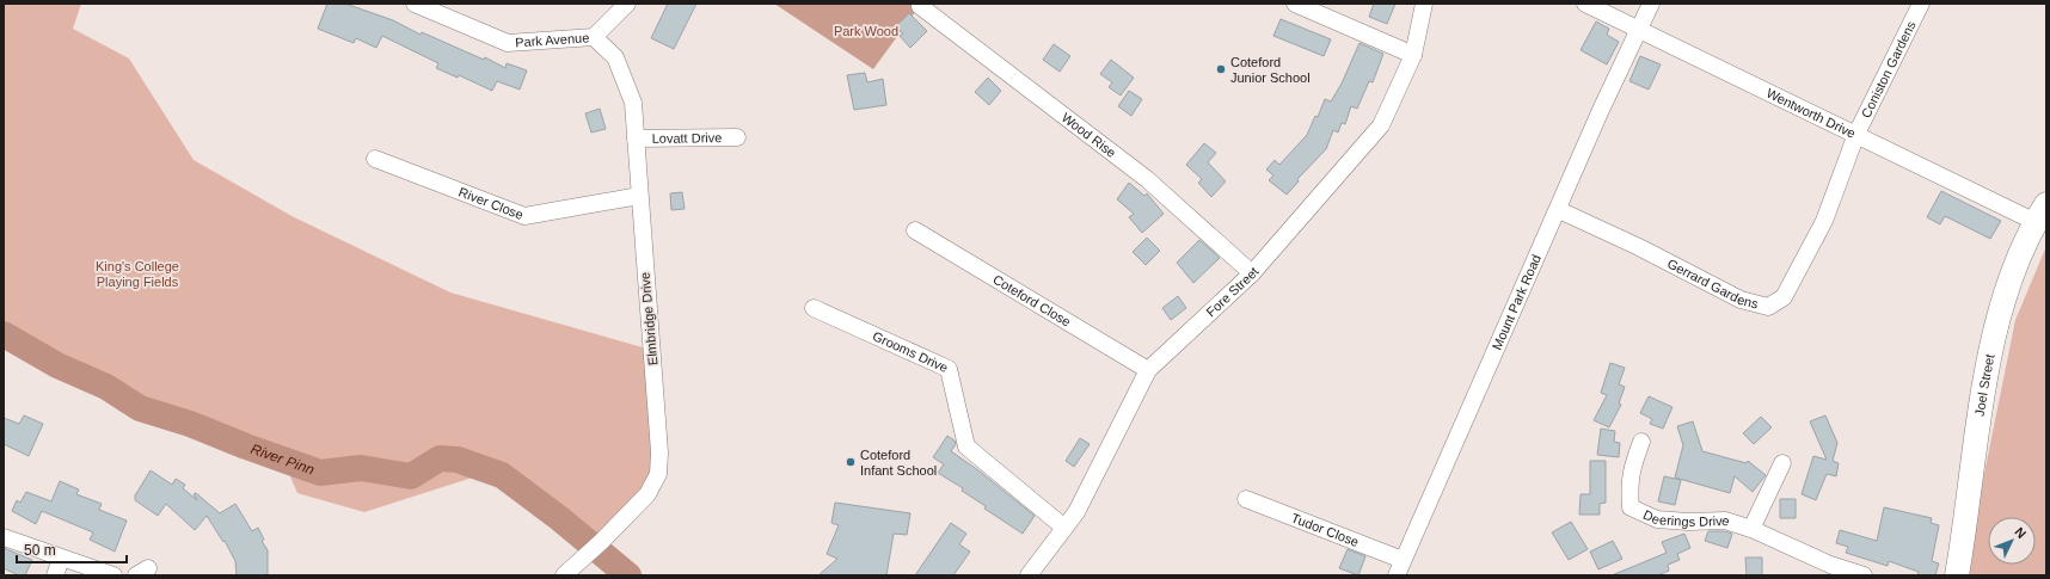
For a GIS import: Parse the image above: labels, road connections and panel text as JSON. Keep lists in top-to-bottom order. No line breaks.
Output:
{"streets":{"main road":["Joel Street"],"street":["Park Avenue","Coniston Gardens","Wentworth Drive","Wood Rise","Lovatt Drive","River Close","Gerrard Gardens","Fore Street","Coteford Close","Mount Park Road","Elmbridge Drive","Grooms Drive","Deerings Drive","Tudor Close"]},"crossings":[["Park Avenue","Elmbridge Drive"],["Coniston Gardens","Wentworth Drive"],["Coniston Gardens","Gerrard Gardens"],["Wentworth Drive","Gerrard Gardens"],["Wentworth Drive","Mount Park Road"],["Wentworth Drive","Joel Street"],["Wood Rise","Fore Street"],["Lovatt Drive","Elmbridge Drive"],["River Close","Elmbridge Drive"],["Gerrard Gardens","Mount Park Road"],["Fore Street","Coteford Close"],["Fore Street","Grooms Drive"],["Mount Park Road","Tudor Close"]],"water":["River Pinn"],"parks":["Park Wood","King's College Playing Fields"],"places":["Coteford Junior School","Coteford Infant School"],"scale_bar":"50 m","north":"top right"}
